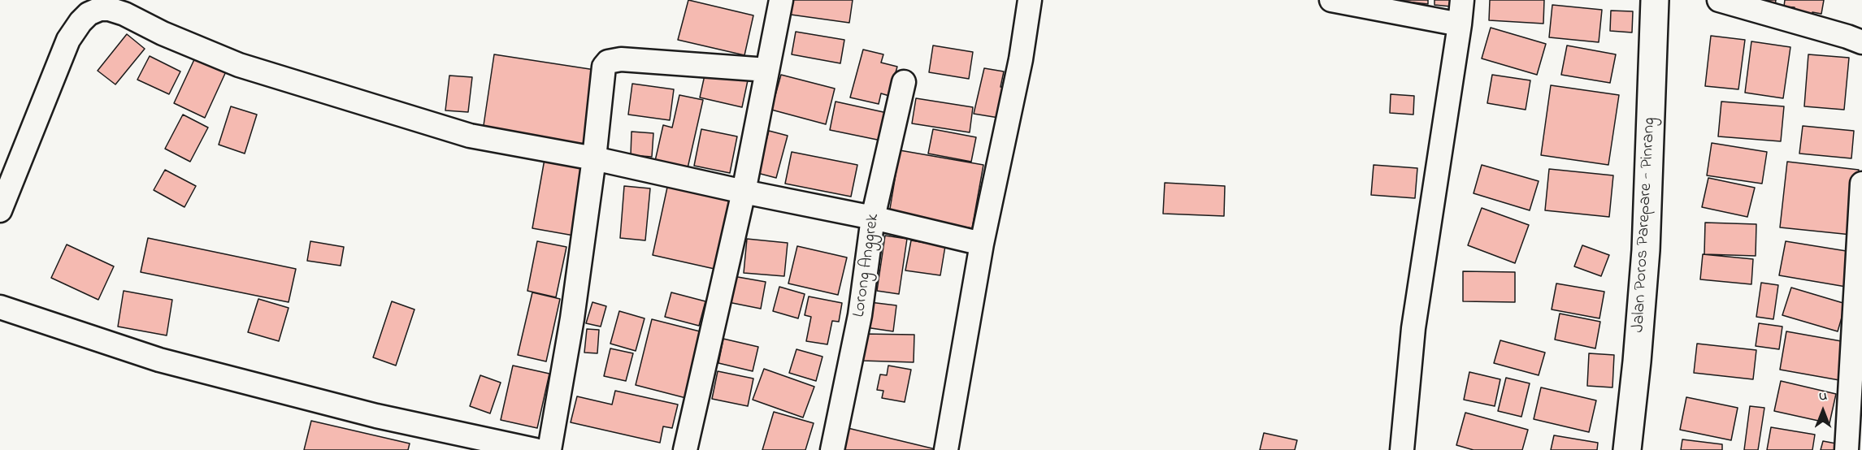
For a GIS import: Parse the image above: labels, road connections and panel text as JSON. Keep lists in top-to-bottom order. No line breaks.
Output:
{"streets":{"highway":["Jalan Poros Parepare - Pinrang"],"street":["Lorong Anggrek"]},"north":"top"}
